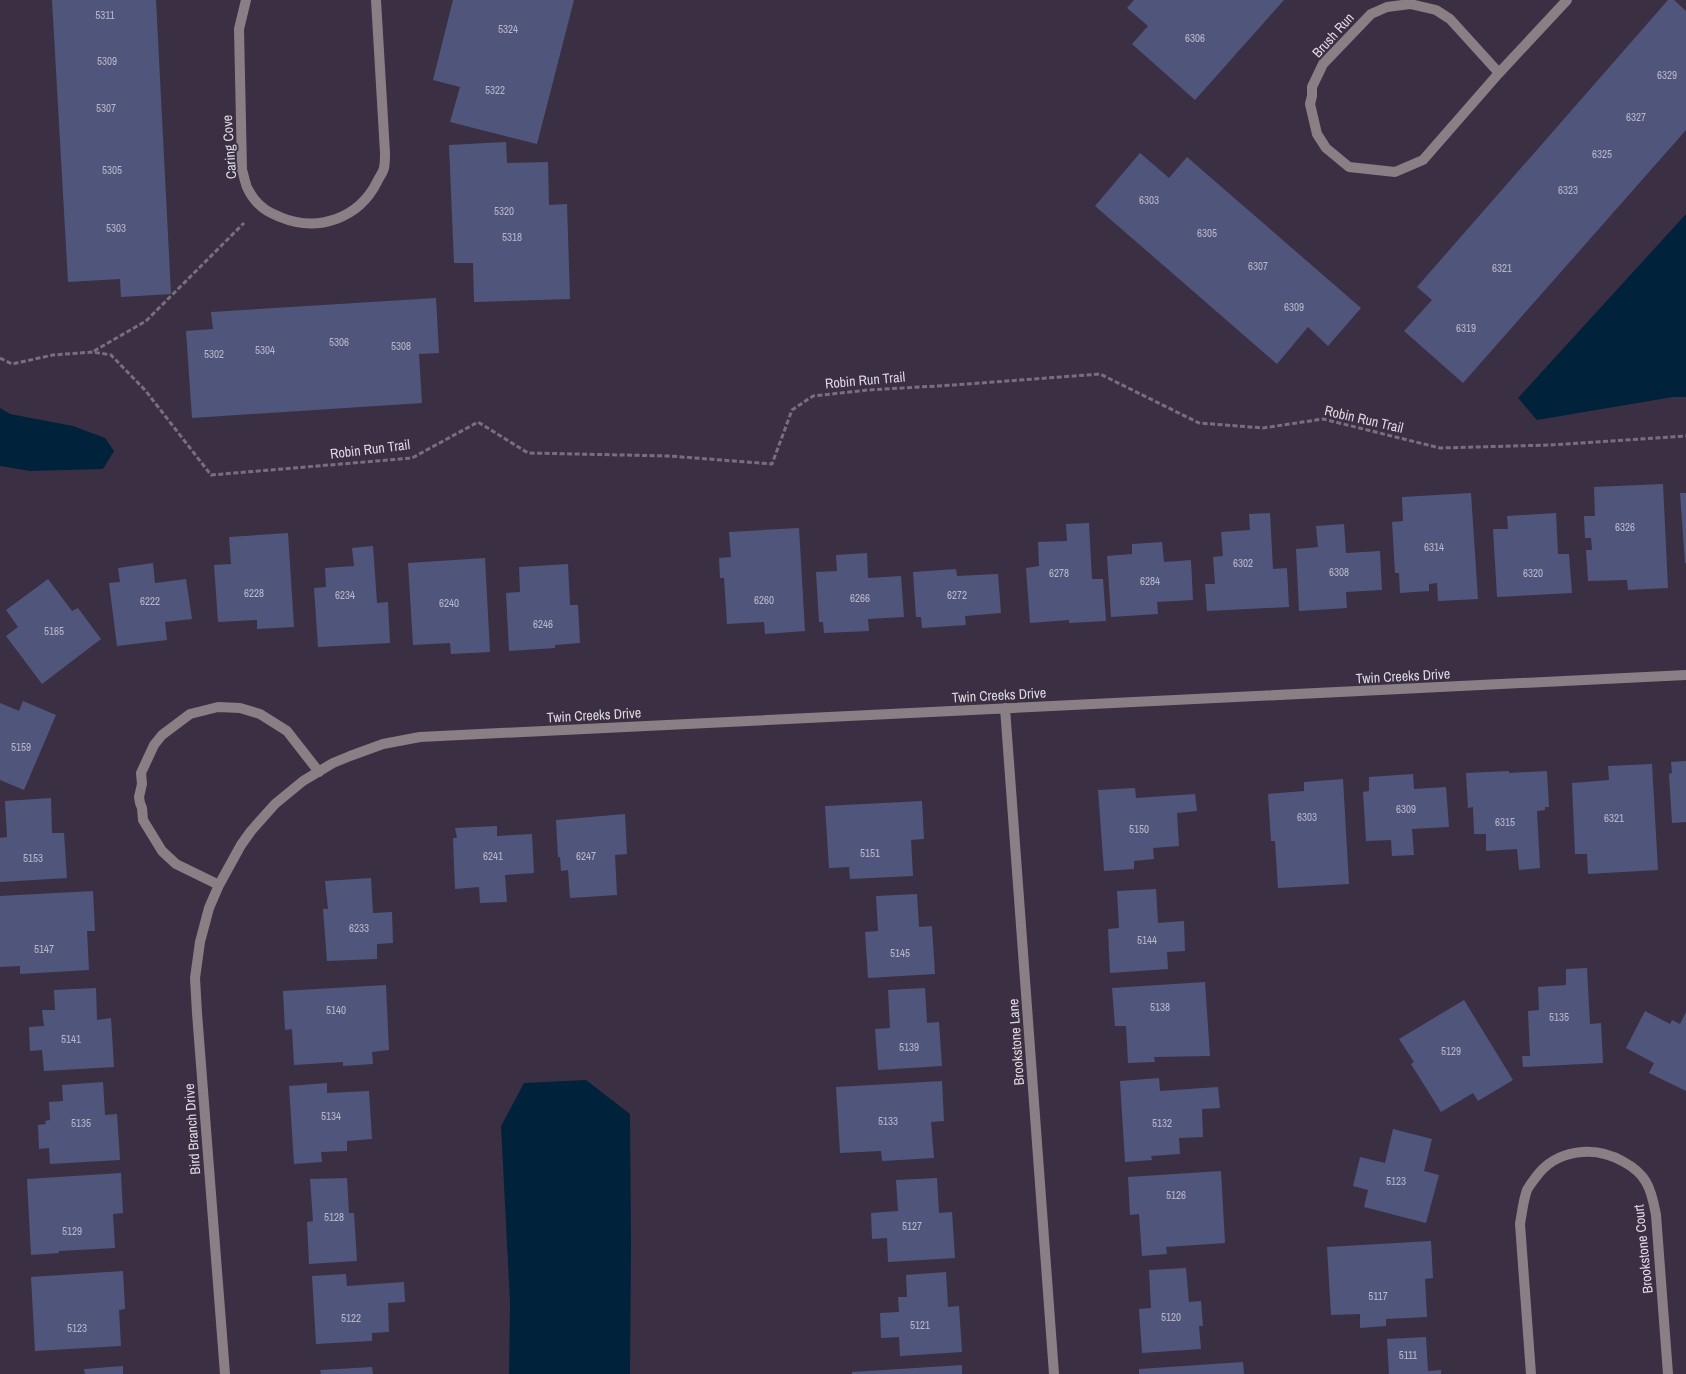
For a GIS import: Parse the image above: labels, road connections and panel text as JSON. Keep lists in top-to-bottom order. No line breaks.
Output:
{"streets":{"street":["Brush Run","Caring Cove","Twin Creeks Drive","Brookstone Lane","Bird Branch Drive","Brookstone Court"],"path":["Robin Run Trail"]},"crossings":[["Twin Creeks Drive","Brookstone Lane"],["Twin Creeks Drive","Bird Branch Drive"]],"house_numbers":["5311","5324","6306","5309","6329","5322","5307","6327","6325","5305","6323","6303","5320","5303","6305","5318","6307","6321","6309","6319","5306","5308","5304","5302","6326","6314","6302","6308","6278","6320","6284","6228","6234","6272","6266","6260","6222","6240","6246","5165","5159","6309","6303","6321","6315","5150","5151","6241","6247","5153","6233","5144","5147","5145","5138","5140","5135","5141","5139","5129","5134","5133","5135","5132","5123","5126","5128","5127","5129","5117","5120","5122","5121","5123","5111"]}
